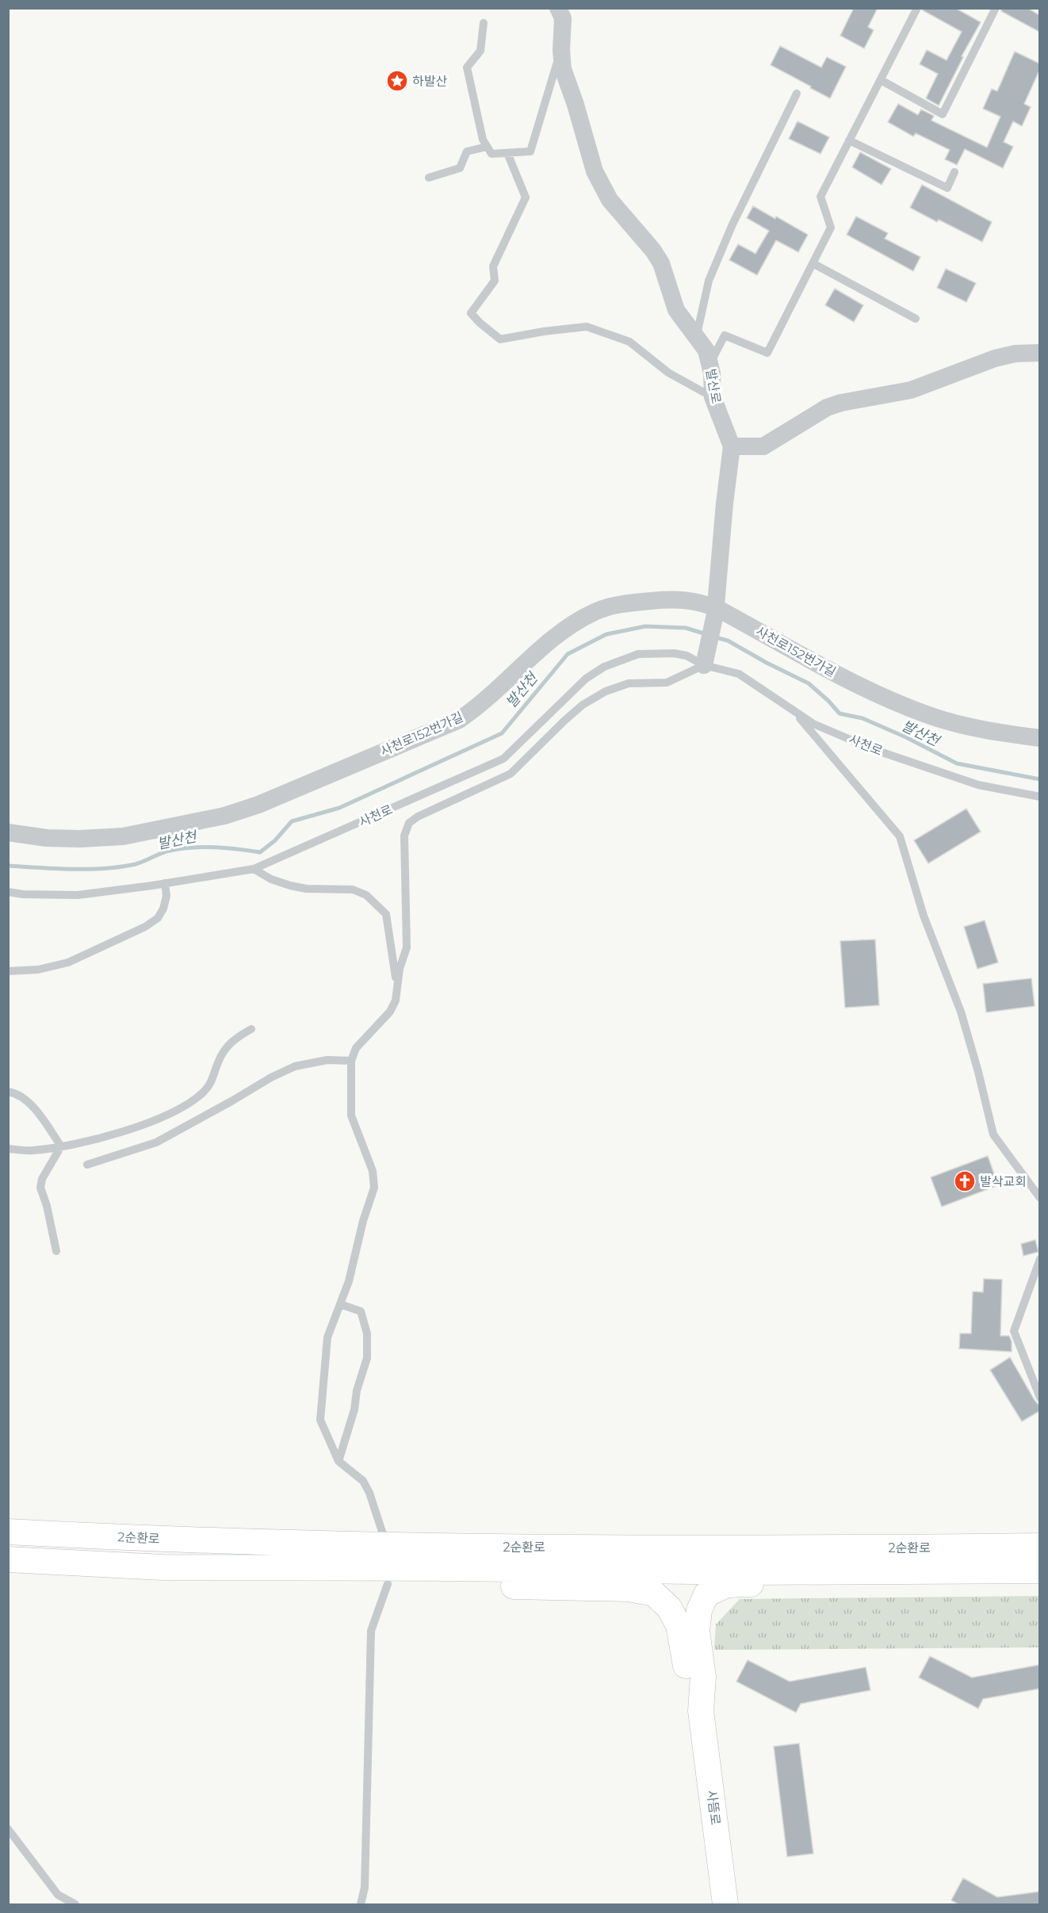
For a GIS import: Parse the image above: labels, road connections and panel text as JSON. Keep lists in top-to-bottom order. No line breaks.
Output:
{"streets":{"street":["발산로","사천로152번가길","2순환로","사뜸로"],"lane":["사천로"]},"water":["발산천"],"places":{"place":["하발산"],"church":["발삭교회"]}}
